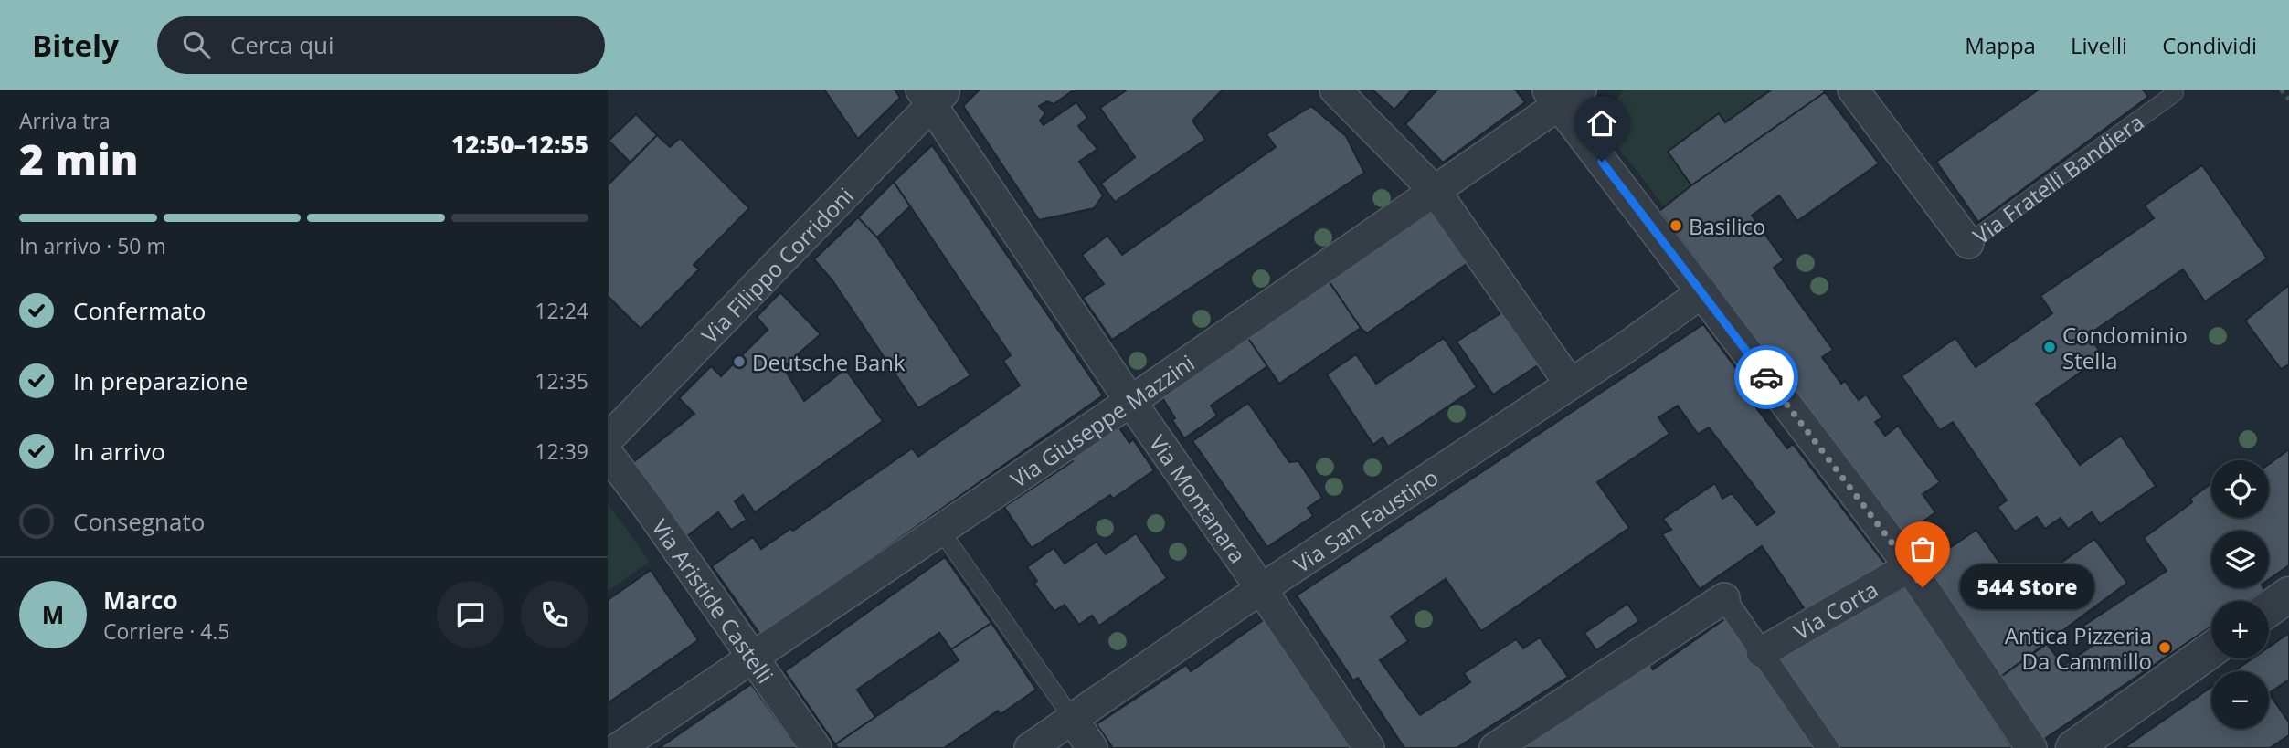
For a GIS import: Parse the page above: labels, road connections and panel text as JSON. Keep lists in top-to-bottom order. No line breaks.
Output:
{"streets":{"street":["Via Fratelli Bandiera","Via Filippo Corridoni","Via Giuseppe Mazzini","Via Montanara","Via San Faustino","Via Aristide Castelli","Via Corta"]},"crossings":[["Via Filippo Corridoni","Via Montanara"],["Via Giuseppe Mazzini","Via Montanara"],["Via Giuseppe Mazzini","Via Aristide Castelli"],["Via Montanara","Via San Faustino"]],"places":["Basilico","Condominio Stella","Deutsche Bank","544 Store","Antica Pizzeria Da Cammillo"],"page":{"header":"Bitely","search":"Cerca qui","nav":["Mappa","Livelli","Condividi"],"heading":["2 min","Arriva tra","12:50–12:55"],"panel":["Marco","Corriere · 4.5"],"bar":"In arrivo · 50 m","list":[["Confermato","12:24"],["In preparazione","12:35"],["In arrivo","12:39"],"Consegnato"],"map_buttons":["+","−"],"bubble":"544 Store","round":"M"}}
